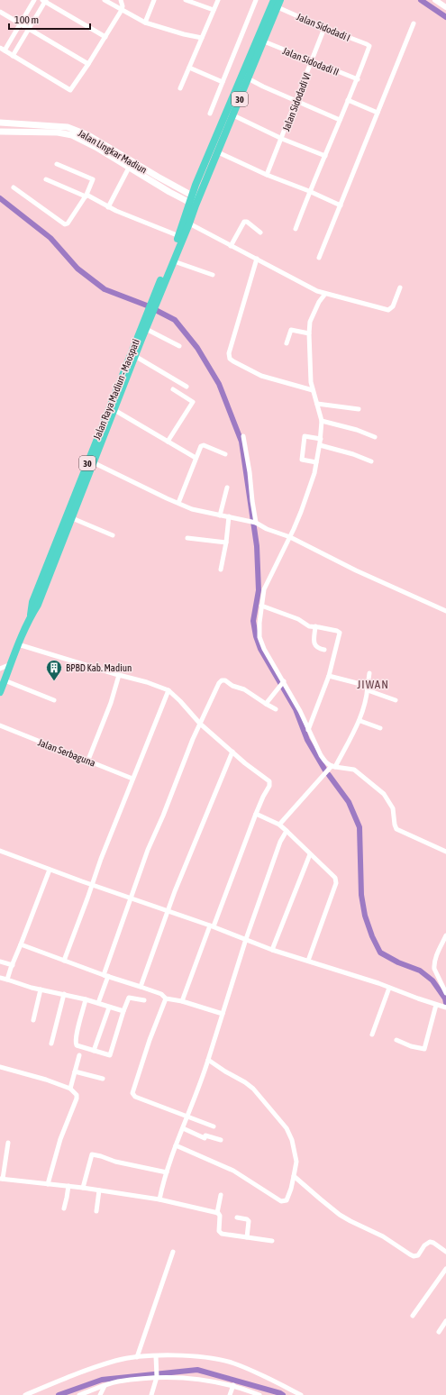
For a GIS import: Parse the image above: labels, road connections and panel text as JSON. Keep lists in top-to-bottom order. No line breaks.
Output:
{"streets":{"highway":["30","Jalan Raya Madiun - Maospati"],"main road":["Jalan Lingkar Madiun"],"street":["Jalan Sidodadi I","Jalan Sidodadi II","Jalan Sidodadi VI","Jalan Serbaguna"]},"crossings":[["Jalan Sidodadi I","Jalan Sidodadi II"],["Jalan Sidodadi I","30"],["Jalan Sidodadi I","Jalan Sidodadi VI"],["Jalan Sidodadi II","30"],["Jalan Sidodadi II","Jalan Sidodadi VI"],["30","Jalan Lingkar Madiun"],["30","Jalan Raya Madiun - Maospati"],["Jalan Lingkar Madiun","Jalan Raya Madiun - Maospati"]],"districts":["JIWAN"],"places":{"building":["BPBD Kab. Madiun"]},"scale_bar":"100 m"}
